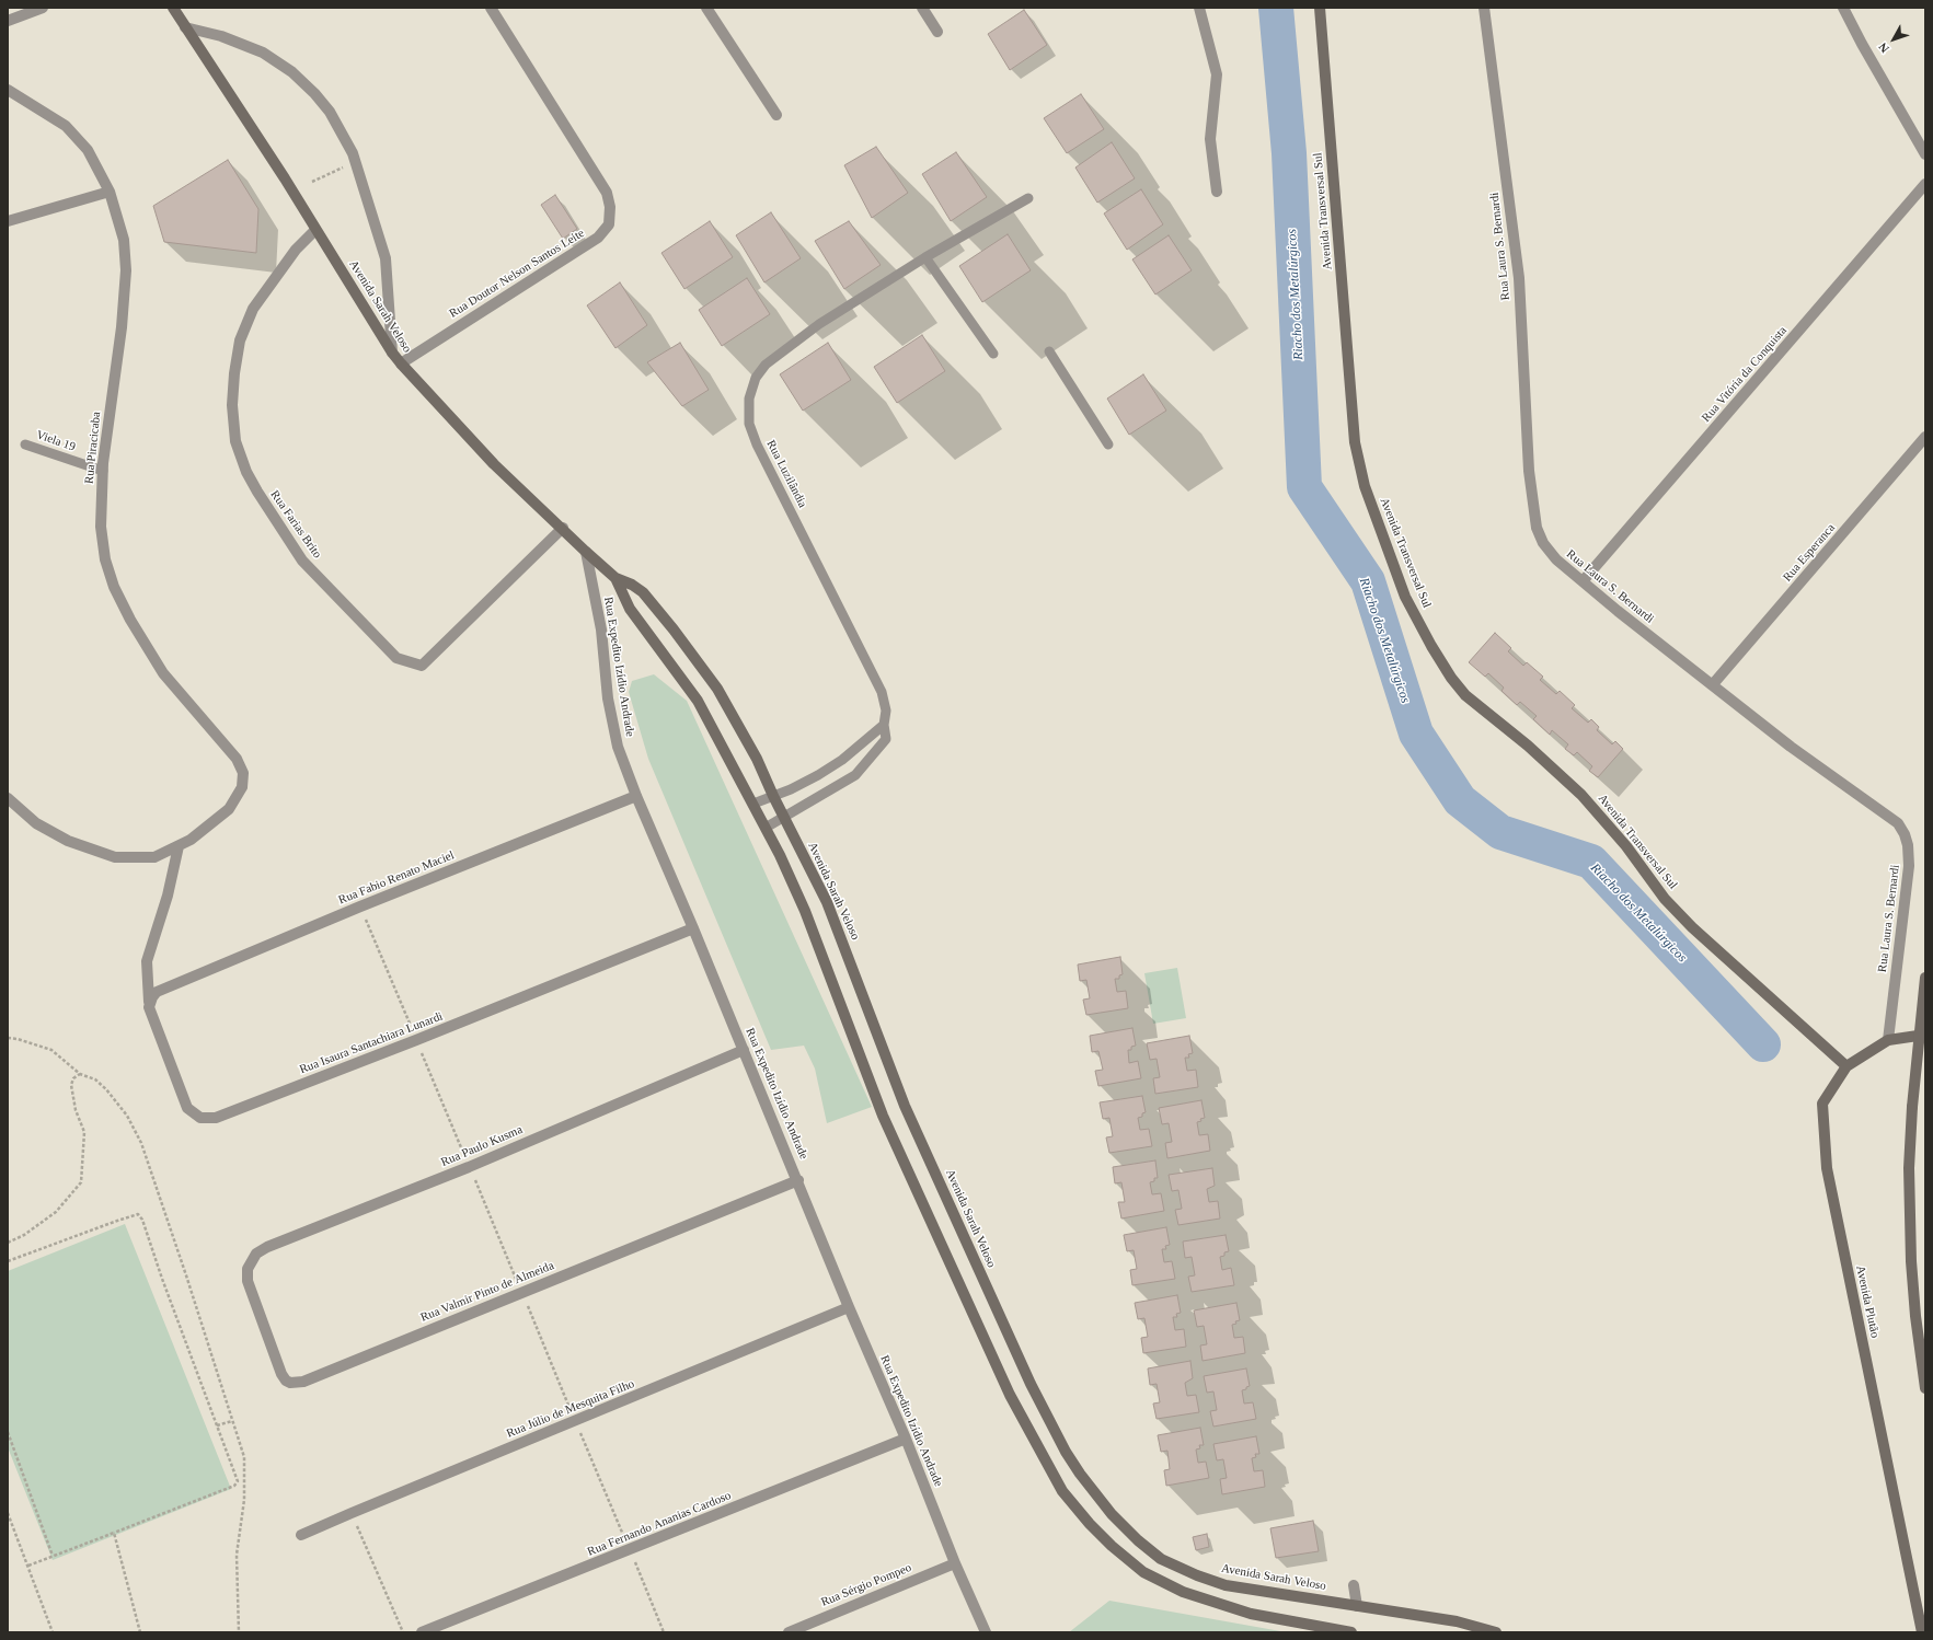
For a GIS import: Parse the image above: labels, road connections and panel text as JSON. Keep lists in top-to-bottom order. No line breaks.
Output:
{"streets":{"main road":["Avenida Transversal Sul","Avenida Sarah Veloso","Avenida Plutão"],"street":["Rua Laura S. Bernardi","Rua Doutor Nelson Santos Leite","Rua Vitória da Conquista","Rua Piracicaba","Rua Farias Brito","Rua Esperanca","Rua Expedito Izídio Andrade","Rua Fabio Renato Maciel","Rua Isaura Santachiara Lunardi","Rua Paulo Kusma","Rua Valmir Pinto de Almeida","Rua Júlio de Mesquita Filho","Rua Fernando Ananias Cardoso","Rua Sérgio Pompeo"],"lane":["Viela 19","Rua Luzilândia"]},"crossings":[["Avenida Transversal Sul","Avenida Plutão"],["Rua Laura S. Bernardi","Rua Vitória da Conquista"],["Rua Laura S. Bernardi","Rua Esperanca"],["Rua Laura S. Bernardi","Avenida Plutão"],["Rua Doutor Nelson Santos Leite","Avenida Sarah Veloso"],["Avenida Sarah Veloso","Rua Luzilândia"],["Avenida Sarah Veloso","Rua Farias Brito"],["Avenida Sarah Veloso","Rua Expedito Izídio Andrade"],["Viela 19","Rua Piracicaba"],["Rua Expedito Izídio Andrade","Rua Fabio Renato Maciel"],["Rua Expedito Izídio Andrade","Rua Isaura Santachiara Lunardi"],["Rua Expedito Izídio Andrade","Rua Paulo Kusma"],["Rua Expedito Izídio Andrade","Rua Valmir Pinto de Almeida"],["Rua Expedito Izídio Andrade","Rua Júlio de Mesquita Filho"],["Rua Expedito Izídio Andrade","Rua Fernando Ananias Cardoso"],["Rua Expedito Izídio Andrade","Rua Sérgio Pompeo"],["Rua Fabio Renato Maciel","Rua Isaura Santachiara Lunardi"],["Rua Paulo Kusma","Rua Valmir Pinto de Almeida"]],"water":["Riacho dos Metalúrgicos"],"north":"bottom left"}
